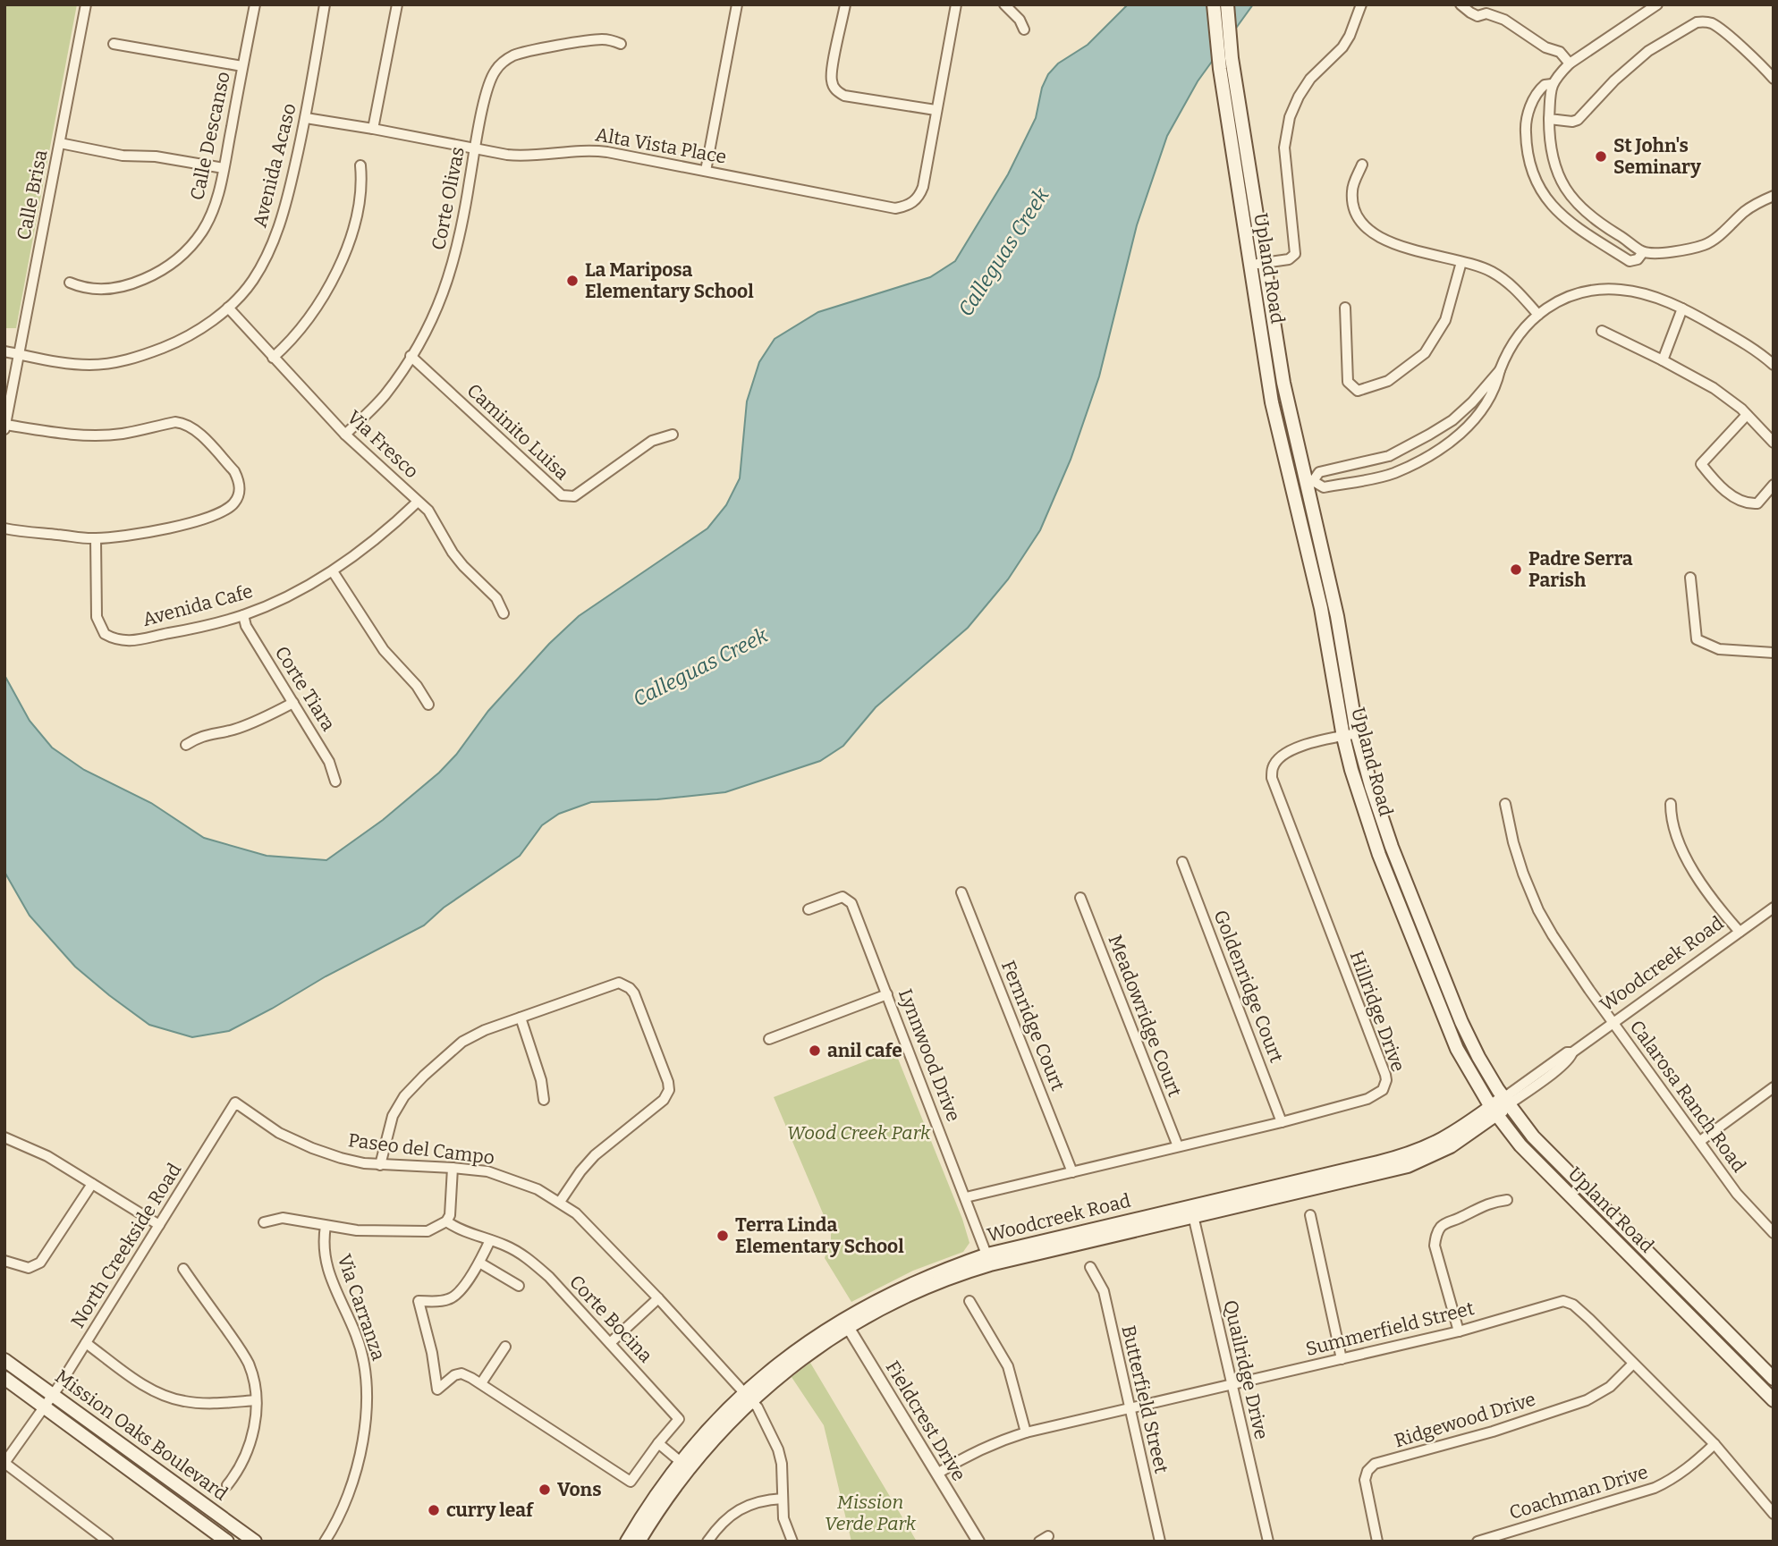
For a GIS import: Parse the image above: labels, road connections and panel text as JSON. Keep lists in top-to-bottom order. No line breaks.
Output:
{"streets":{"main road":["Upland Road","Woodcreek Road","Mission Oaks Boulevard"],"street":["Calle Descanso","Alta Vista Place","Avenida Acaso","Calle Brisa","Corte Olivas","Caminito Luisa","Via Fresco","Avenida Cafe","Corte Tiara","Goldenridge Court","Hillridge Drive","Meadowridge Court","Fernridge Court","Lynnwood Drive","Calarosa Ranch Road","Paseo del Campo","North Creekside Road","Via Carranza","Corte Bocina","Summerfield Street","Quailridge Drive","Butterfield Street","Ridgewood Drive","Fieldcrest Drive","Coachman Drive"]},"crossings":[["Alta Vista Place","Avenida Acaso"],["Alta Vista Place","Corte Olivas"],["Avenida Acaso","Calle Brisa"],["Avenida Acaso","Via Fresco"],["Corte Olivas","Caminito Luisa"],["Corte Olivas","Via Fresco"],["Upland Road","Woodcreek Road"],["Upland Road","Hillridge Drive"],["Via Fresco","Avenida Cafe"],["Avenida Cafe","Corte Tiara"],["Woodcreek Road","Lynnwood Drive"],["Woodcreek Road","Calarosa Ranch Road"],["Woodcreek Road","Paseo del Campo"],["Woodcreek Road","Quailridge Drive"],["Woodcreek Road","Fieldcrest Drive"],["Goldenridge Court","Hillridge Drive"],["Hillridge Drive","Meadowridge Court"],["Hillridge Drive","Fernridge Court"],["Hillridge Drive","Lynnwood Drive"],["Paseo del Campo","North Creekside Road"],["North Creekside Road","Mission Oaks Boulevard"],["Summerfield Street","Quailridge Drive"],["Summerfield Street","Butterfield Street"],["Summerfield Street","Ridgewood Drive"],["Summerfield Street","Fieldcrest Drive"],["Summerfield Street","Coachman Drive"]],"water":["Calleguas Creek"],"parks":["Wood Creek Park","Mission Verde Park"],"places":["St John's Seminary","La Mariposa Elementary School","Padre Serra Parish","anil cafe","Terra Linda Elementary School","Vons","curry leaf"]}
